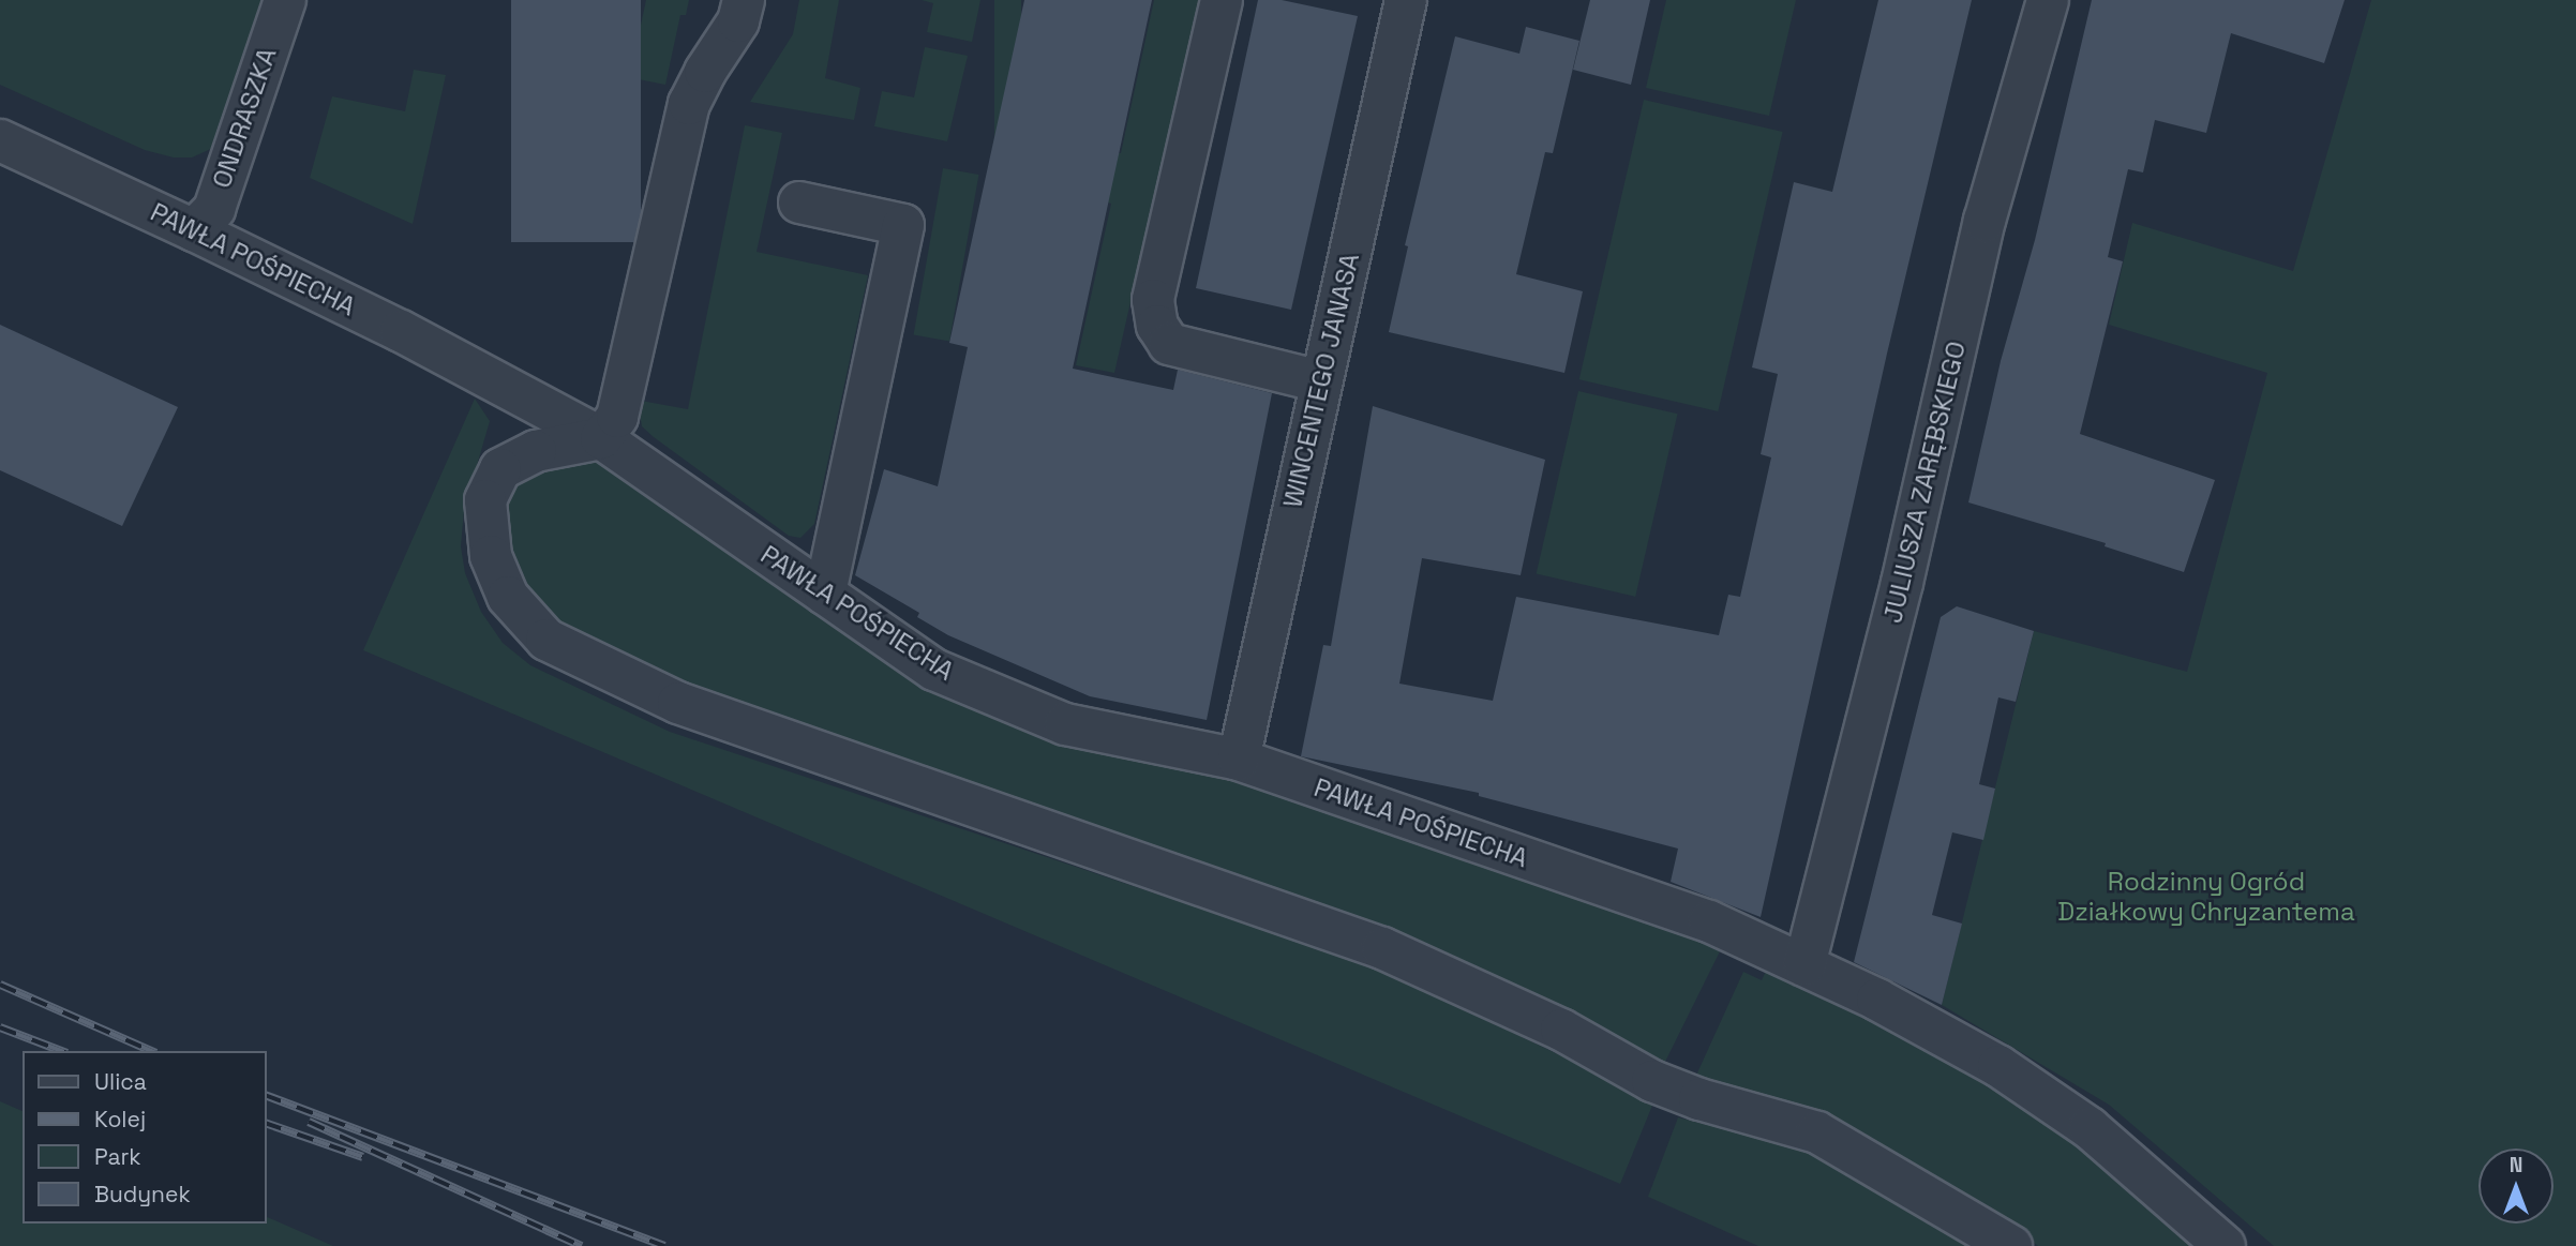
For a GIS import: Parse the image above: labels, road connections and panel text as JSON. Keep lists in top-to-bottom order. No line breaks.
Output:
{"streets":{"street":["ONDRASZKA","PAWŁA POŚPIECHA","WINCENTEGO JANASA","JULIUSZA ZARĘBSKIEGO"]},"crossings":[["ONDRASZKA","PAWŁA POŚPIECHA"],["PAWŁA POŚPIECHA","WINCENTEGO JANASA"],["PAWŁA POŚPIECHA","JULIUSZA ZARĘBSKIEGO"]],"parks":["Rodzinny Ogród Działkowy Chryzantema"],"legend":["Ulica","Kolej","Park","Budynek"],"north":"top"}
